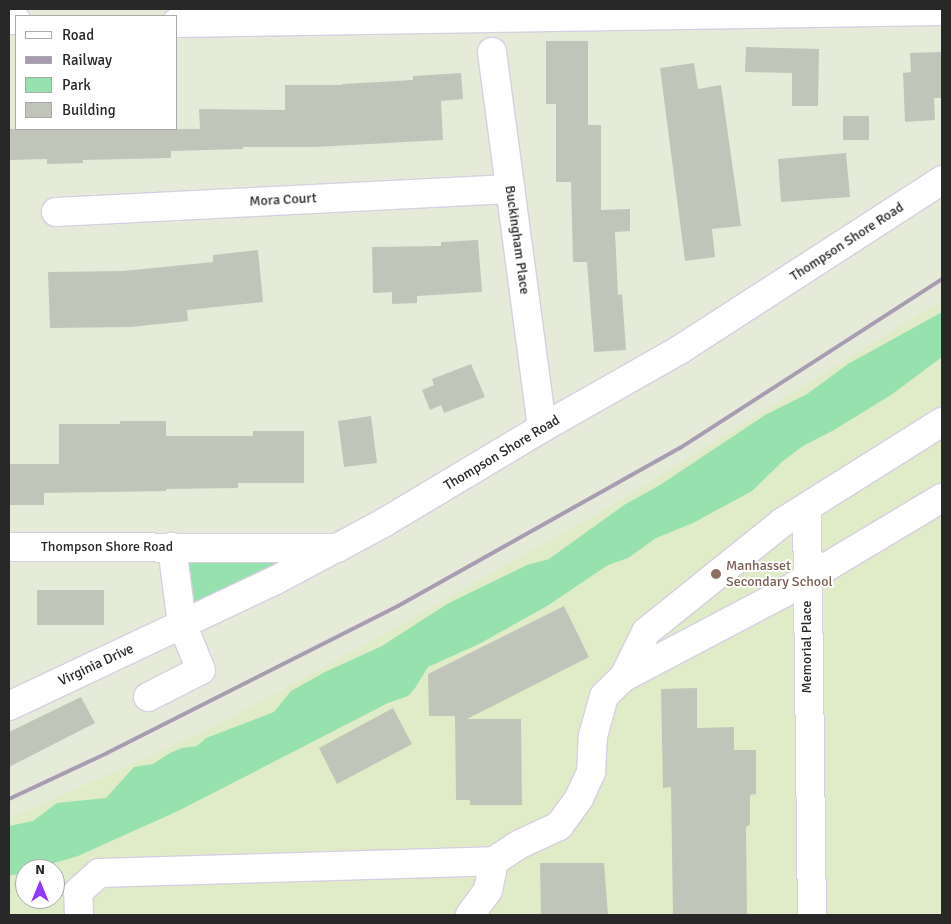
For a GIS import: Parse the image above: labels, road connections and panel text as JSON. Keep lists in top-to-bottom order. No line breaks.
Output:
{"streets":{"street":["Mora Court","Buckingham Place","Thompson Shore Road","Memorial Place","Virginia Drive"]},"crossings":[["Mora Court","Buckingham Place"],["Buckingham Place","Thompson Shore Road"],["Thompson Shore Road","Virginia Drive"]],"places":["Manhasset Secondary School"],"legend":["Road","Railway","Park","Building"],"north":"top"}
